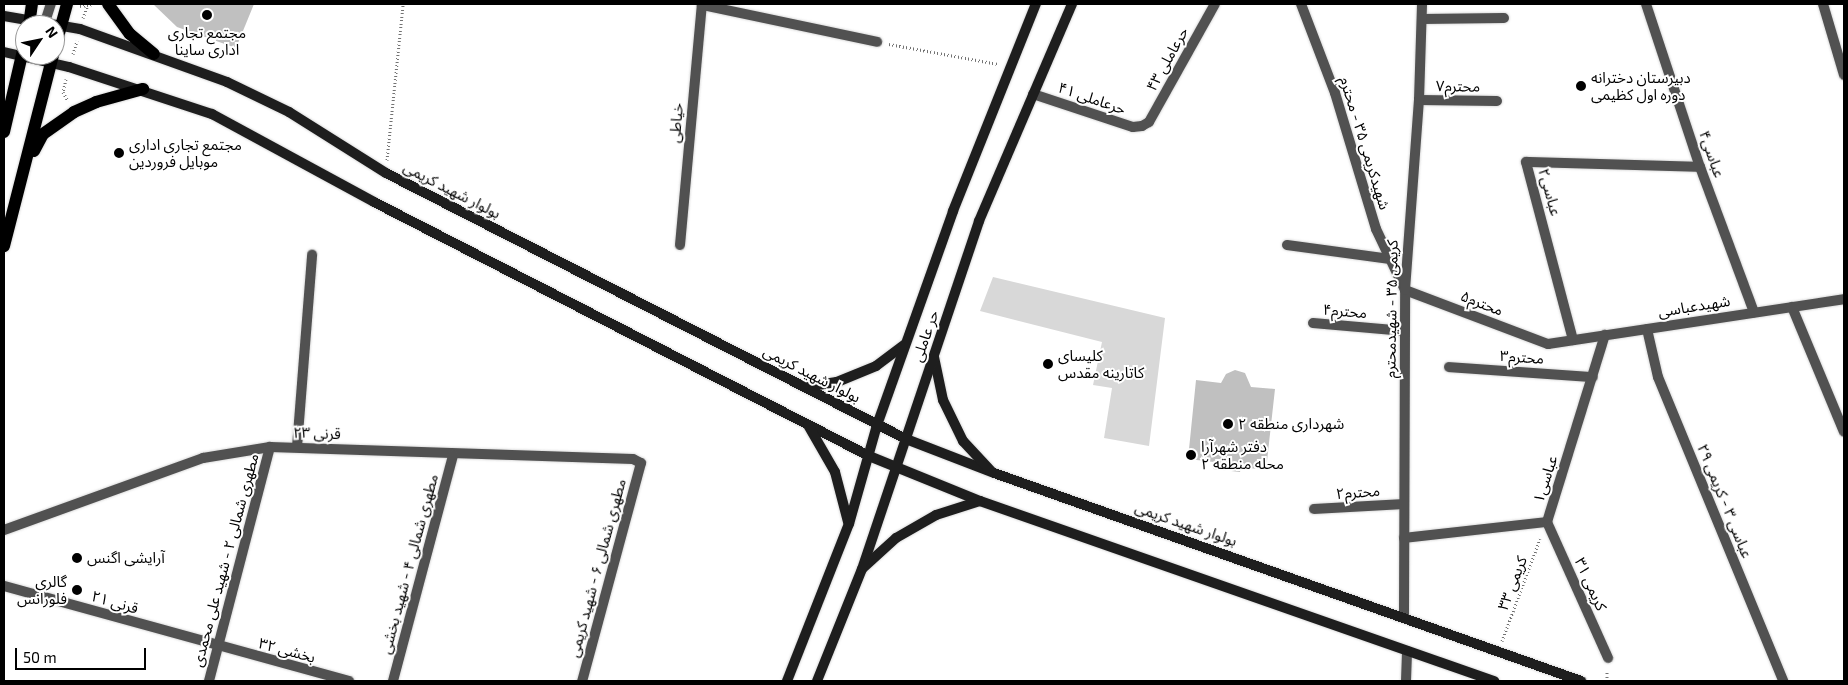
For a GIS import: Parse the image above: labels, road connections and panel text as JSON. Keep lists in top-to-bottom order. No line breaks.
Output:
{"streets":{"main road":["بولوار شهید کریمی","حر عاملی"],"street":["حرعاملی ۴۳","محترم۷","حرعاملی ۴۱","خیاطی","شهیدکریمی ۳۵ - محترم","عباسی۴","عباسی۲","محترم۵","شهیدعباسی","کریمی ۳۵ - شهیدمحترم","محترم۴","محترم۳","قرنی ۲۳","عباسی۱","محترم۲","عباسی ۳ - کریمی ۲۹","مطهری شمالی ۲ - شهید علی محمدی","مطهری شمالی ۴ - شهید بخشی","مطهری شمالی ۶ - شهید کریمی","کریمی ۳۱","قرنی ۲۱","بخشی ۳۲"],"path":["کریمی ۳۳"]},"crossings":[["حرعاملی ۴۳","حرعاملی ۴۱"],["محترم۷","کریمی ۳۵ - شهیدمحترم"],["حرعاملی ۴۱","حر عاملی"],["شهیدکریمی ۳۵ - محترم","محترم۵"],["شهیدکریمی ۳۵ - محترم","کریمی ۳۵ - شهیدمحترم"],["عباسی۴","عباسی۲"],["عباسی۴","شهیدعباسی"],["بولوار شهید کریمی","کریمی ۳۵ - شهیدمحترم"],["بولوار شهید کریمی","حر عاملی"],["بولوار شهید کریمی","کریمی ۳۳"],["عباسی۲","شهیدعباسی"],["محترم۵","شهیدعباسی"],["محترم۵","کریمی ۳۵ - شهیدمحترم"],["شهیدعباسی","عباسی۱"],["شهیدعباسی","عباسی ۳ - کریمی ۲۹"],["کریمی ۳۵ - شهیدمحترم","محترم۴"],["کریمی ۳۵ - شهیدمحترم","عباسی۱"],["کریمی ۳۵ - شهیدمحترم","محترم۲"],["محترم۳","عباسی۱"],["قرنی ۲۳","مطهری شمالی ۲ - شهید علی محمدی"],["قرنی ۲۳","مطهری شمالی ۴ - شهید بخشی"],["قرنی ۲۳","مطهری شمالی ۶ - شهید کریمی"],["عباسی۱","کریمی ۳۳"],["عباسی۱","کریمی ۳۱"],["مطهری شمالی ۲ - شهید علی محمدی","قرنی ۲۱"],["مطهری شمالی ۲ - شهید علی محمدی","بخشی ۳۲"],["کریمی ۳۳","کریمی ۳۱"],["قرنی ۲۱","بخشی ۳۲"]],"places":["مجتمع تجاری اداری ساینا","دبیرستان دخترانه دوره اول کظیمی","مجتمع تجاری اداری موبایل فروردین","کلیسای کاتارینه مقدس","شهرداری منطقه ۲","دفتر شهرآرا محله منطقه ۲","آرایشی اگنس","گالری فلورانس"],"scale_bar":"50 m","north":"top right"}
